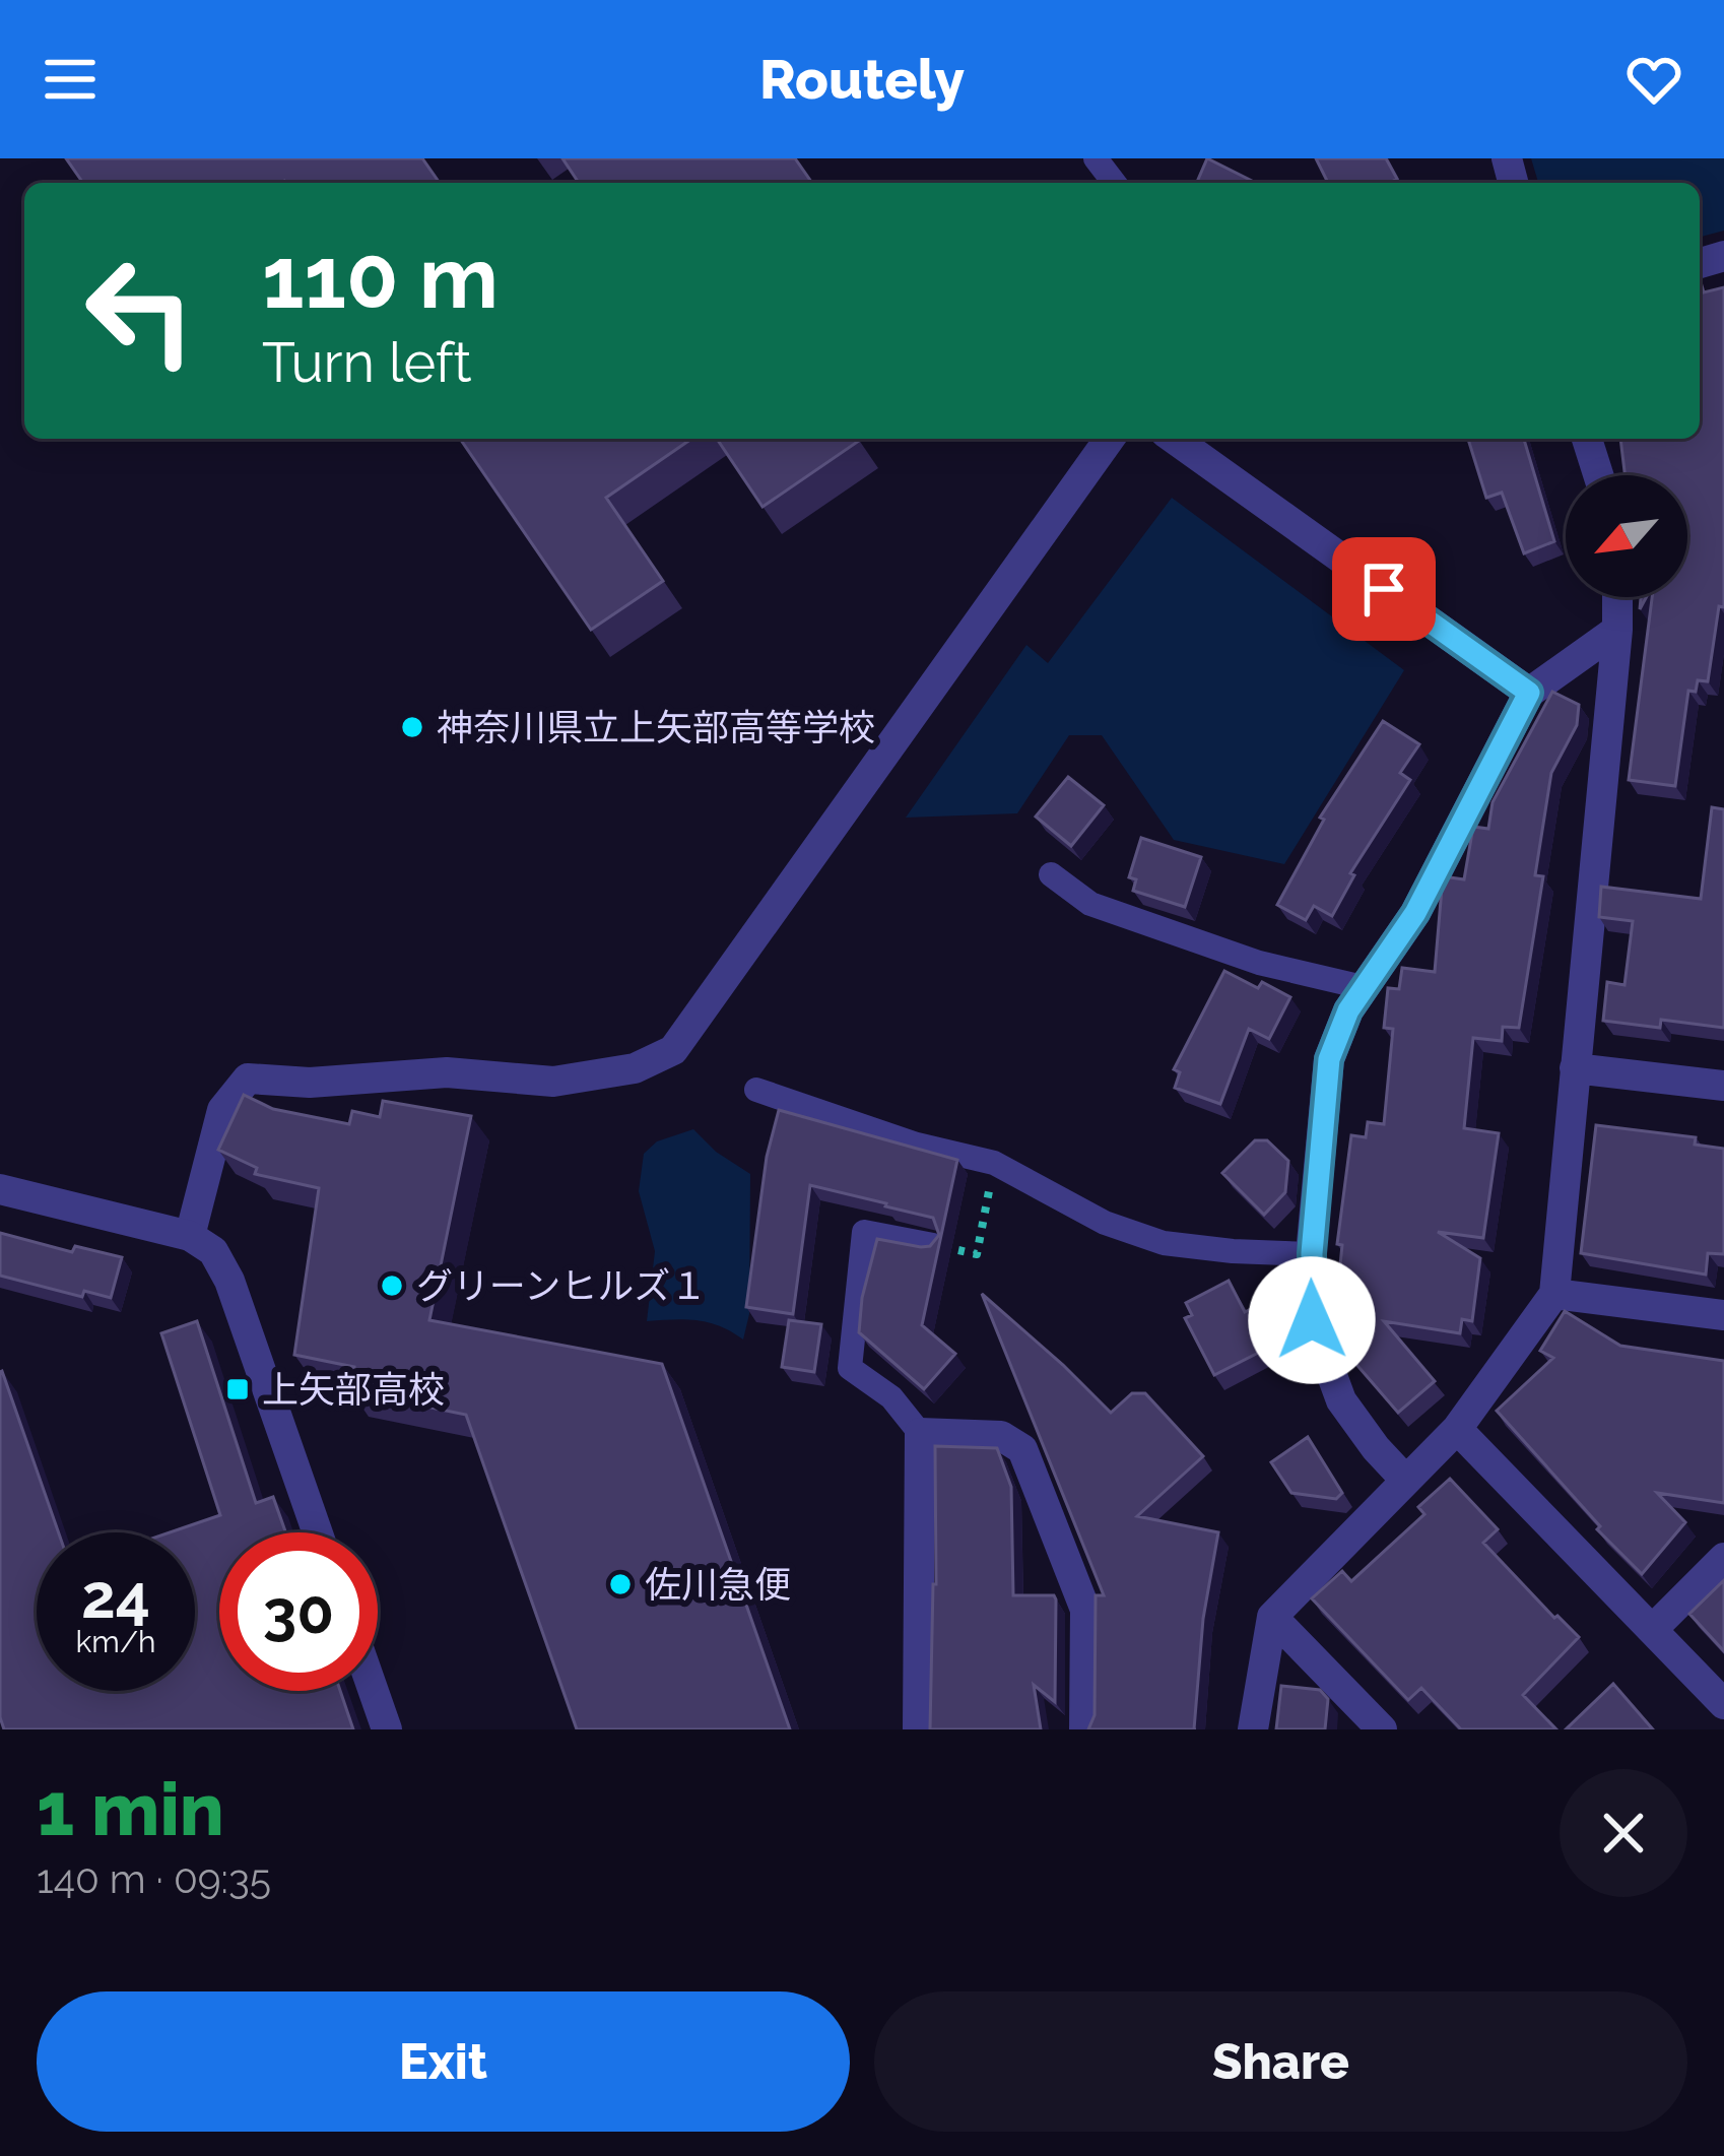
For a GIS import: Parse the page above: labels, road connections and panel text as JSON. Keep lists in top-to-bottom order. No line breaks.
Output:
{"places":{"other":["神奈川県立上矢部高等学校","グリーンヒルズ１","佐川急便"],"transit":["上矢部高校"]},"north":"bottom left","page":{"header":"Routely","turn":["110 m","Turn left"],"speed":"24 km/h","limit":"30","heading":["1 min","140 m · 09:35"],"buttons":["Exit","Share"]}}
